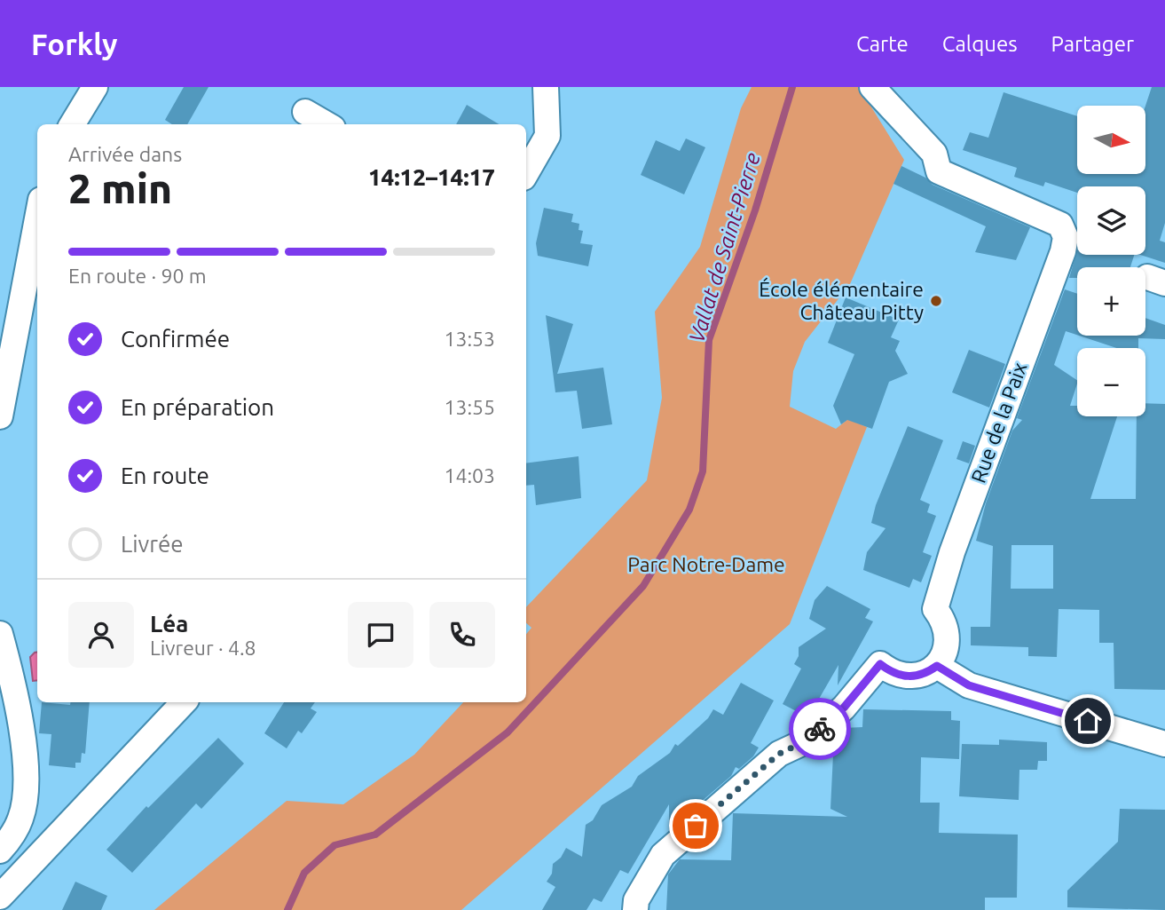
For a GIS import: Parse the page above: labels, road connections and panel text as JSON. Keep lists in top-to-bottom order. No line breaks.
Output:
{"streets":{"street":["Rue de la Paix"]},"water":["Vallat de Saint-Pierre"],"parks":["Parc Notre-Dame"],"places":["École élémentaire Château Pitty"],"north":"right","page":{"header":"Forkly","nav":["Carte","Calques","Partager"],"map_buttons":["+","−"],"heading":["2 min","Arrivée dans","14:12–14:17"],"panel":["Léa","Livreur · 4.8"],"bar":"En route · 90 m","list":[["Confirmée","13:53"],["En préparation","13:55"],["En route","14:03"],"Livrée"]}}
